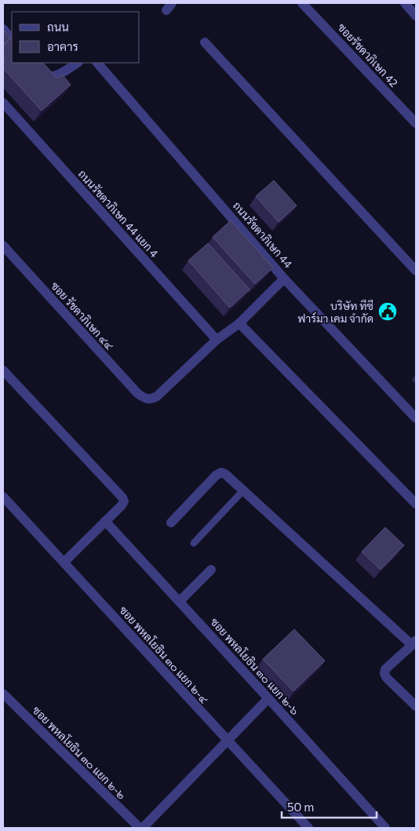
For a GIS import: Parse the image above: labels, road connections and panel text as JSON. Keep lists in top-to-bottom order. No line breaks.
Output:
{"streets":{"street":["ซอยรัชดาภิเษก 42","ถนนรัชดาภิเษก 44 แยก 4","ถนนรัชดาภิเษก 44","ซอย รัชดาภิเษก ๔๔","ซอย พหลโยธิน ๓๐ แยก ๒-๔","ซอย พหลโยธิน ๓๐ แยก ๒-๖","ซอย พหลโยธิน ๓๐ แยก ๒-๒"]},"crossings":[["ถนนรัชดาภิเษก 44 แยก 4","ซอย รัชดาภิเษก ๔๔"]],"places":{"public building":["บริษัท ทีซี ฟาร์มา เคม จำกัด"]},"legend":["ถนน","อาคาร"],"scale_bar":"50 m"}
